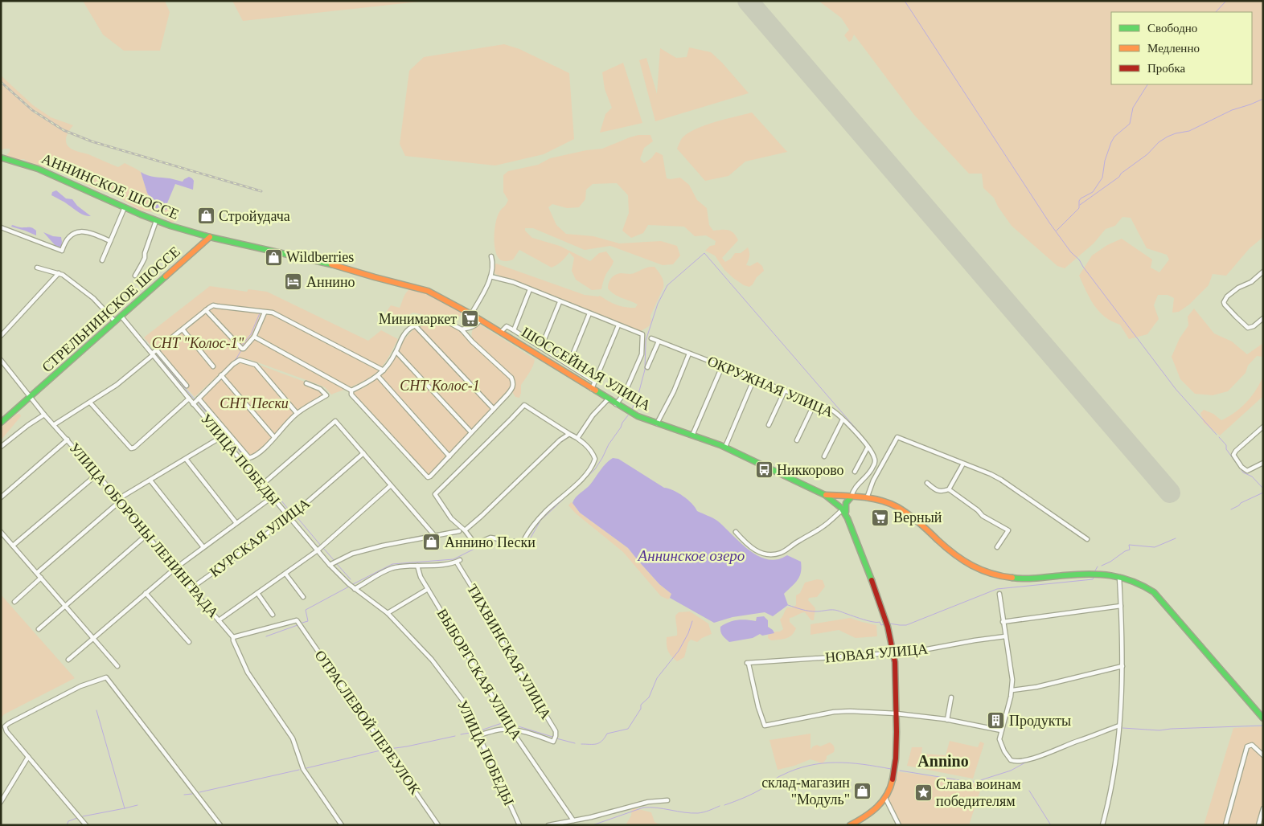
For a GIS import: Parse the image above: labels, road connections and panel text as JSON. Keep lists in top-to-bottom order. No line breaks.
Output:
{"streets":{"main road":["АННИНСКОЕ ШОССЕ","СТРЕЛЬНИНСКОЕ ШОССЕ","ШОССЕЙНАЯ УЛИЦА"],"street":["ОКРУЖНАЯ УЛИЦА","УЛИЦА ПОБЕДЫ","УЛИЦА ОБОРОНЫ ЛЕНИНГРАДА","КУРСКАЯ УЛИЦА","ТИХВИНСКАЯ УЛИЦА","НОВАЯ УЛИЦА","ВЫБОРГСКАЯ УЛИЦА","ОТРАСЛЕВОЙ ПЕРЕУЛОК"]},"crossings":[["АННИНСКОЕ ШОССЕ","СТРЕЛЬНИНСКОЕ ШОССЕ"],["АННИНСКОЕ ШОССЕ","ШОССЕЙНАЯ УЛИЦА"],["СТРЕЛЬНИНСКОЕ ШОССЕ","УЛИЦА ПОБЕДЫ"],["СТРЕЛЬНИНСКОЕ ШОССЕ","УЛИЦА ОБОРОНЫ ЛЕНИНГРАДА"],["УЛИЦА ПОБЕДЫ","КУРСКАЯ УЛИЦА"],["УЛИЦА ОБОРОНЫ ЛЕНИНГРАДА","КУРСКАЯ УЛИЦА"],["УЛИЦА ОБОРОНЫ ЛЕНИНГРАДА","ОТРАСЛЕВОЙ ПЕРЕУЛОК"],["ТИХВИНСКАЯ УЛИЦА","ВЫБОРГСКАЯ УЛИЦА"]],"districts":["Annino"],"water":["Аннинское озеро"],"parks":["СНТ \"Колос-1\"","СНТ Колос-1","СНТ Пески"],"places":{"shop":["Стройудача","Wildberries","Аннино Пески","склад-магазин \"Модуль\""],"hotel":["Аннино"],"supermarket":["Минимаркет","Верный"],"bus stop":["Никкорово"],"building":["Продукты"],"place":["Слава воинам победителям"]},"legend":["Свободно","Медленно","Пробка"]}
